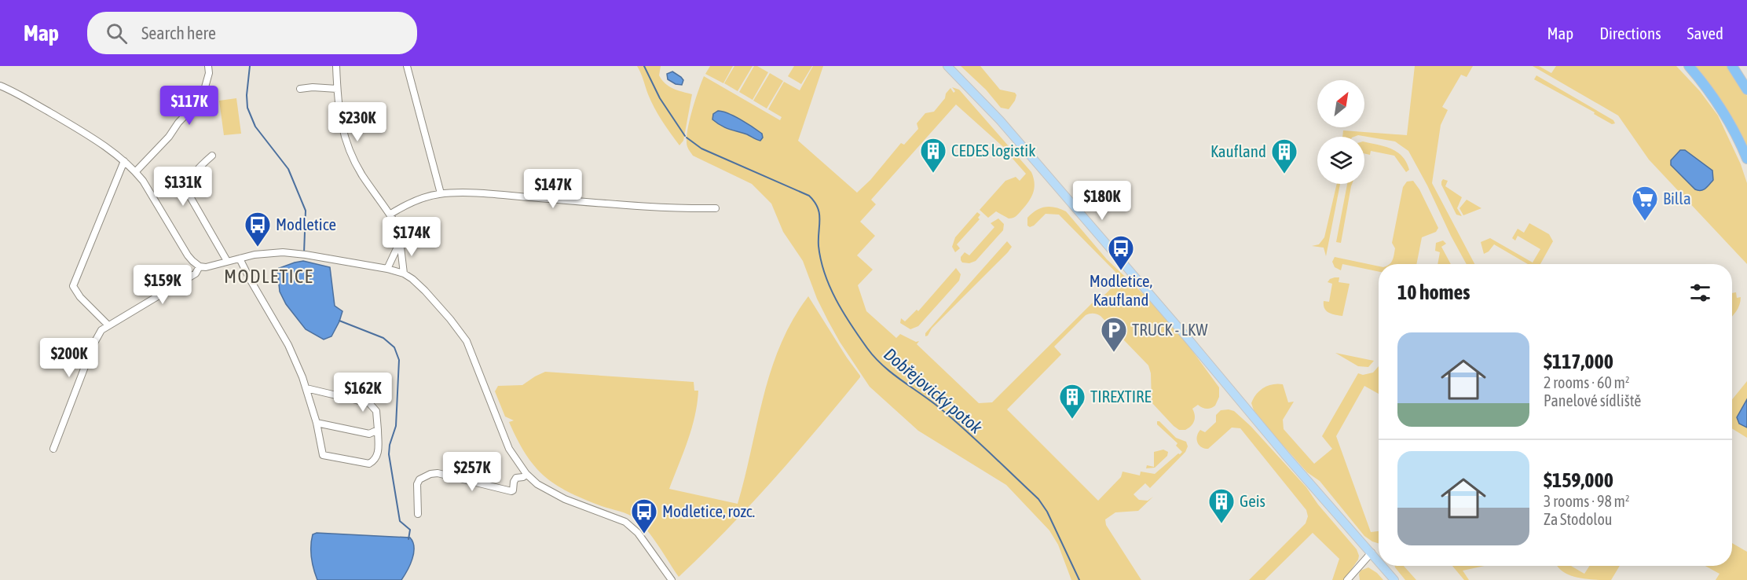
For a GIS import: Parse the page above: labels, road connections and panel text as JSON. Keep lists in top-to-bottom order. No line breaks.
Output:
{"districts":["MODLETICE"],"water":["Dobřejovický potok"],"places":{"building":["CEDES logistik","Kaufland","TIREXTIRE","Geis"],"supermarket":["Billa"],"bus stop":["Modletice","Modletice, Kaufland","Modletice, rozc."],"parking":["TRUCK - LKW"]},"north":"top right","page":{"header":"Map","search":"Search here","nav":["Map","Directions","Saved"],"price":["$117K","$230K","$131K","$147K","$180K","$174K","$159K","$200K","$162K","$257K"],"heading":"10 homes","list":[{"name":"$117,000","note":"2 rooms · 60 m² · Panelové sídliště"},{"name":"$159,000","note":"3 rooms · 98 m² · Za Stodolou"}]}}
